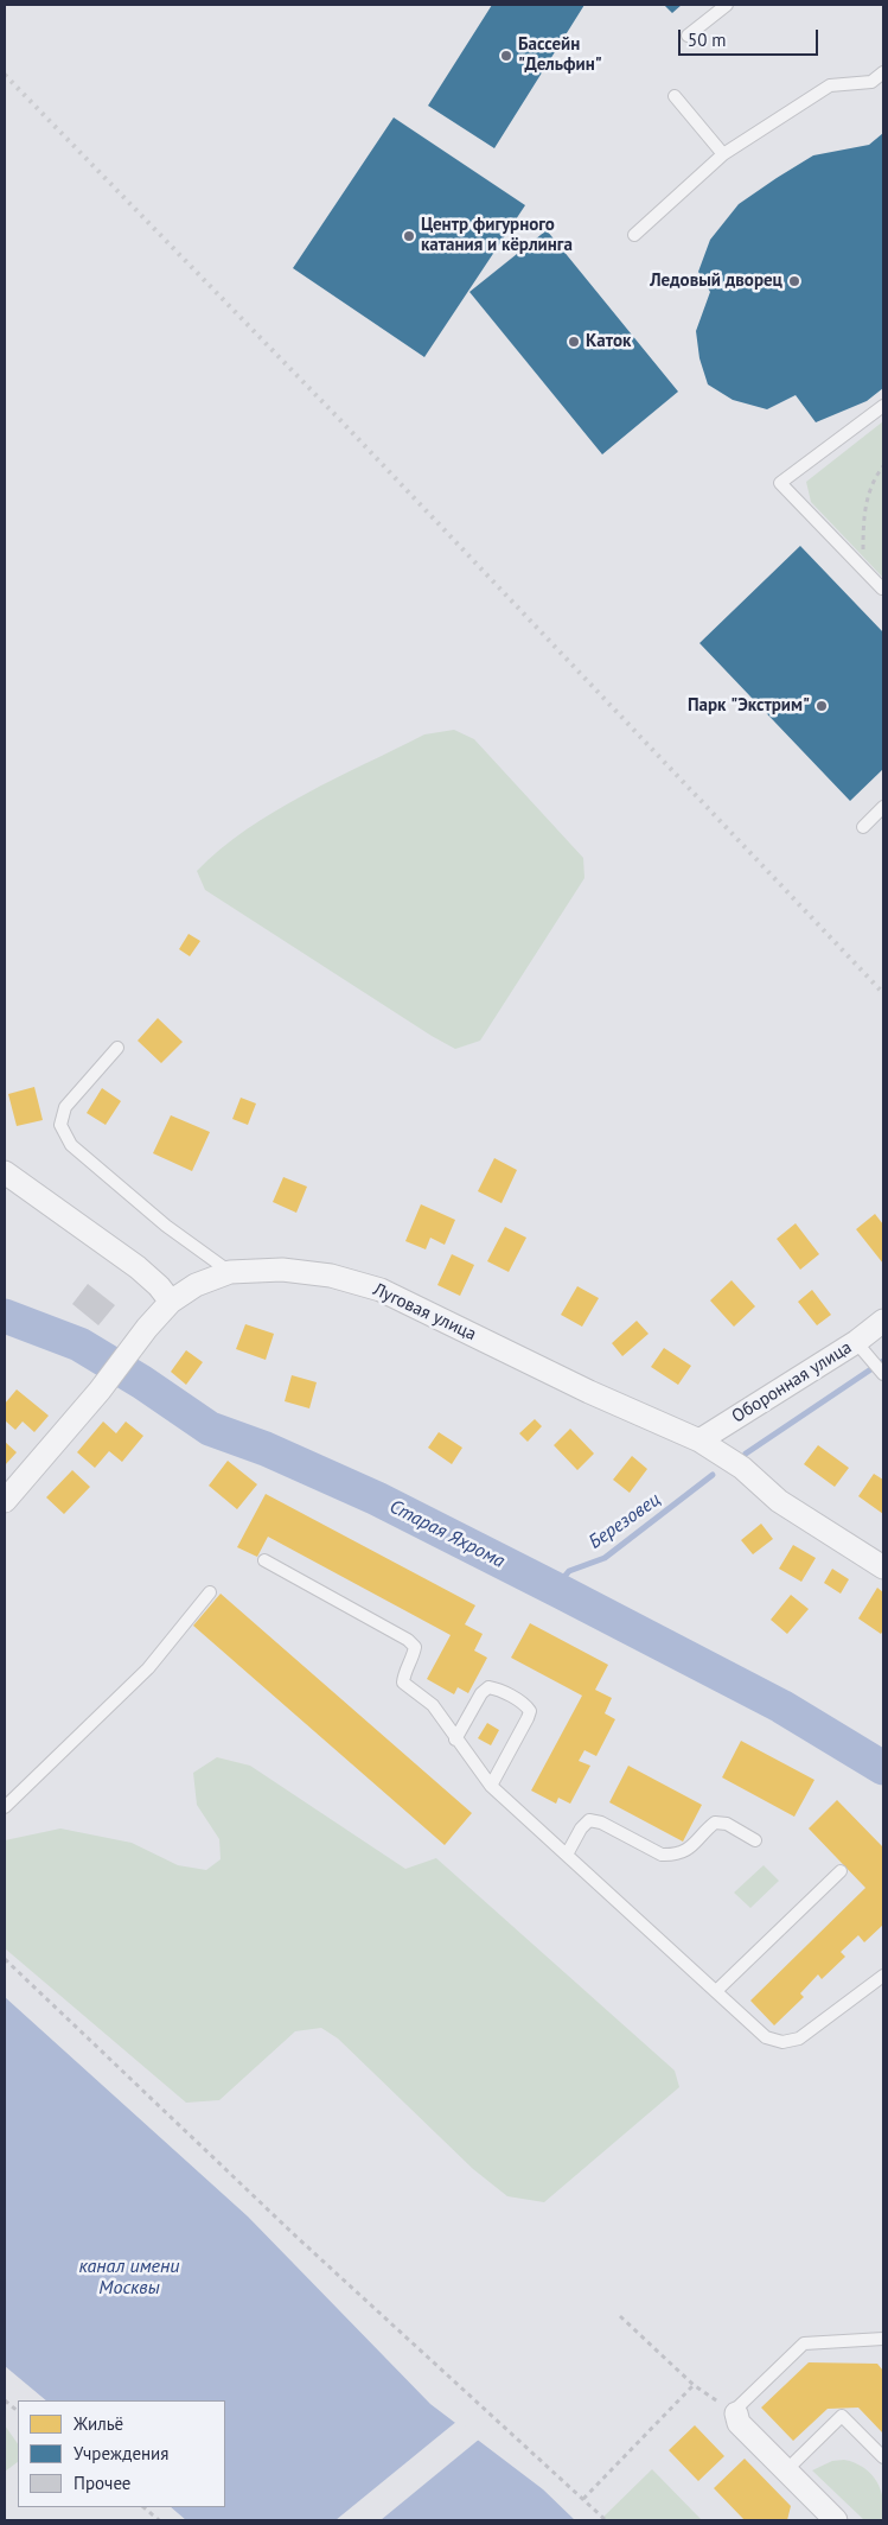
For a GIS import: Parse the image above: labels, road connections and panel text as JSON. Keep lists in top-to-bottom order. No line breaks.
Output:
{"streets":{"street":["Луговая улица","Оборонная улица"]},"crossings":[["Луговая улица","Оборонная улица"]],"water":["Березовец","Старая Яхрома","канал имени Москвы"],"places":["Бассейн \"Дельфин\"","Центр фигурного катания и кёрлинга","Ледовый дворец","Каток","Парк \"Экстрим\""],"legend":["Жильё","Учреждения","Прочее"],"scale_bar":"50 m"}
